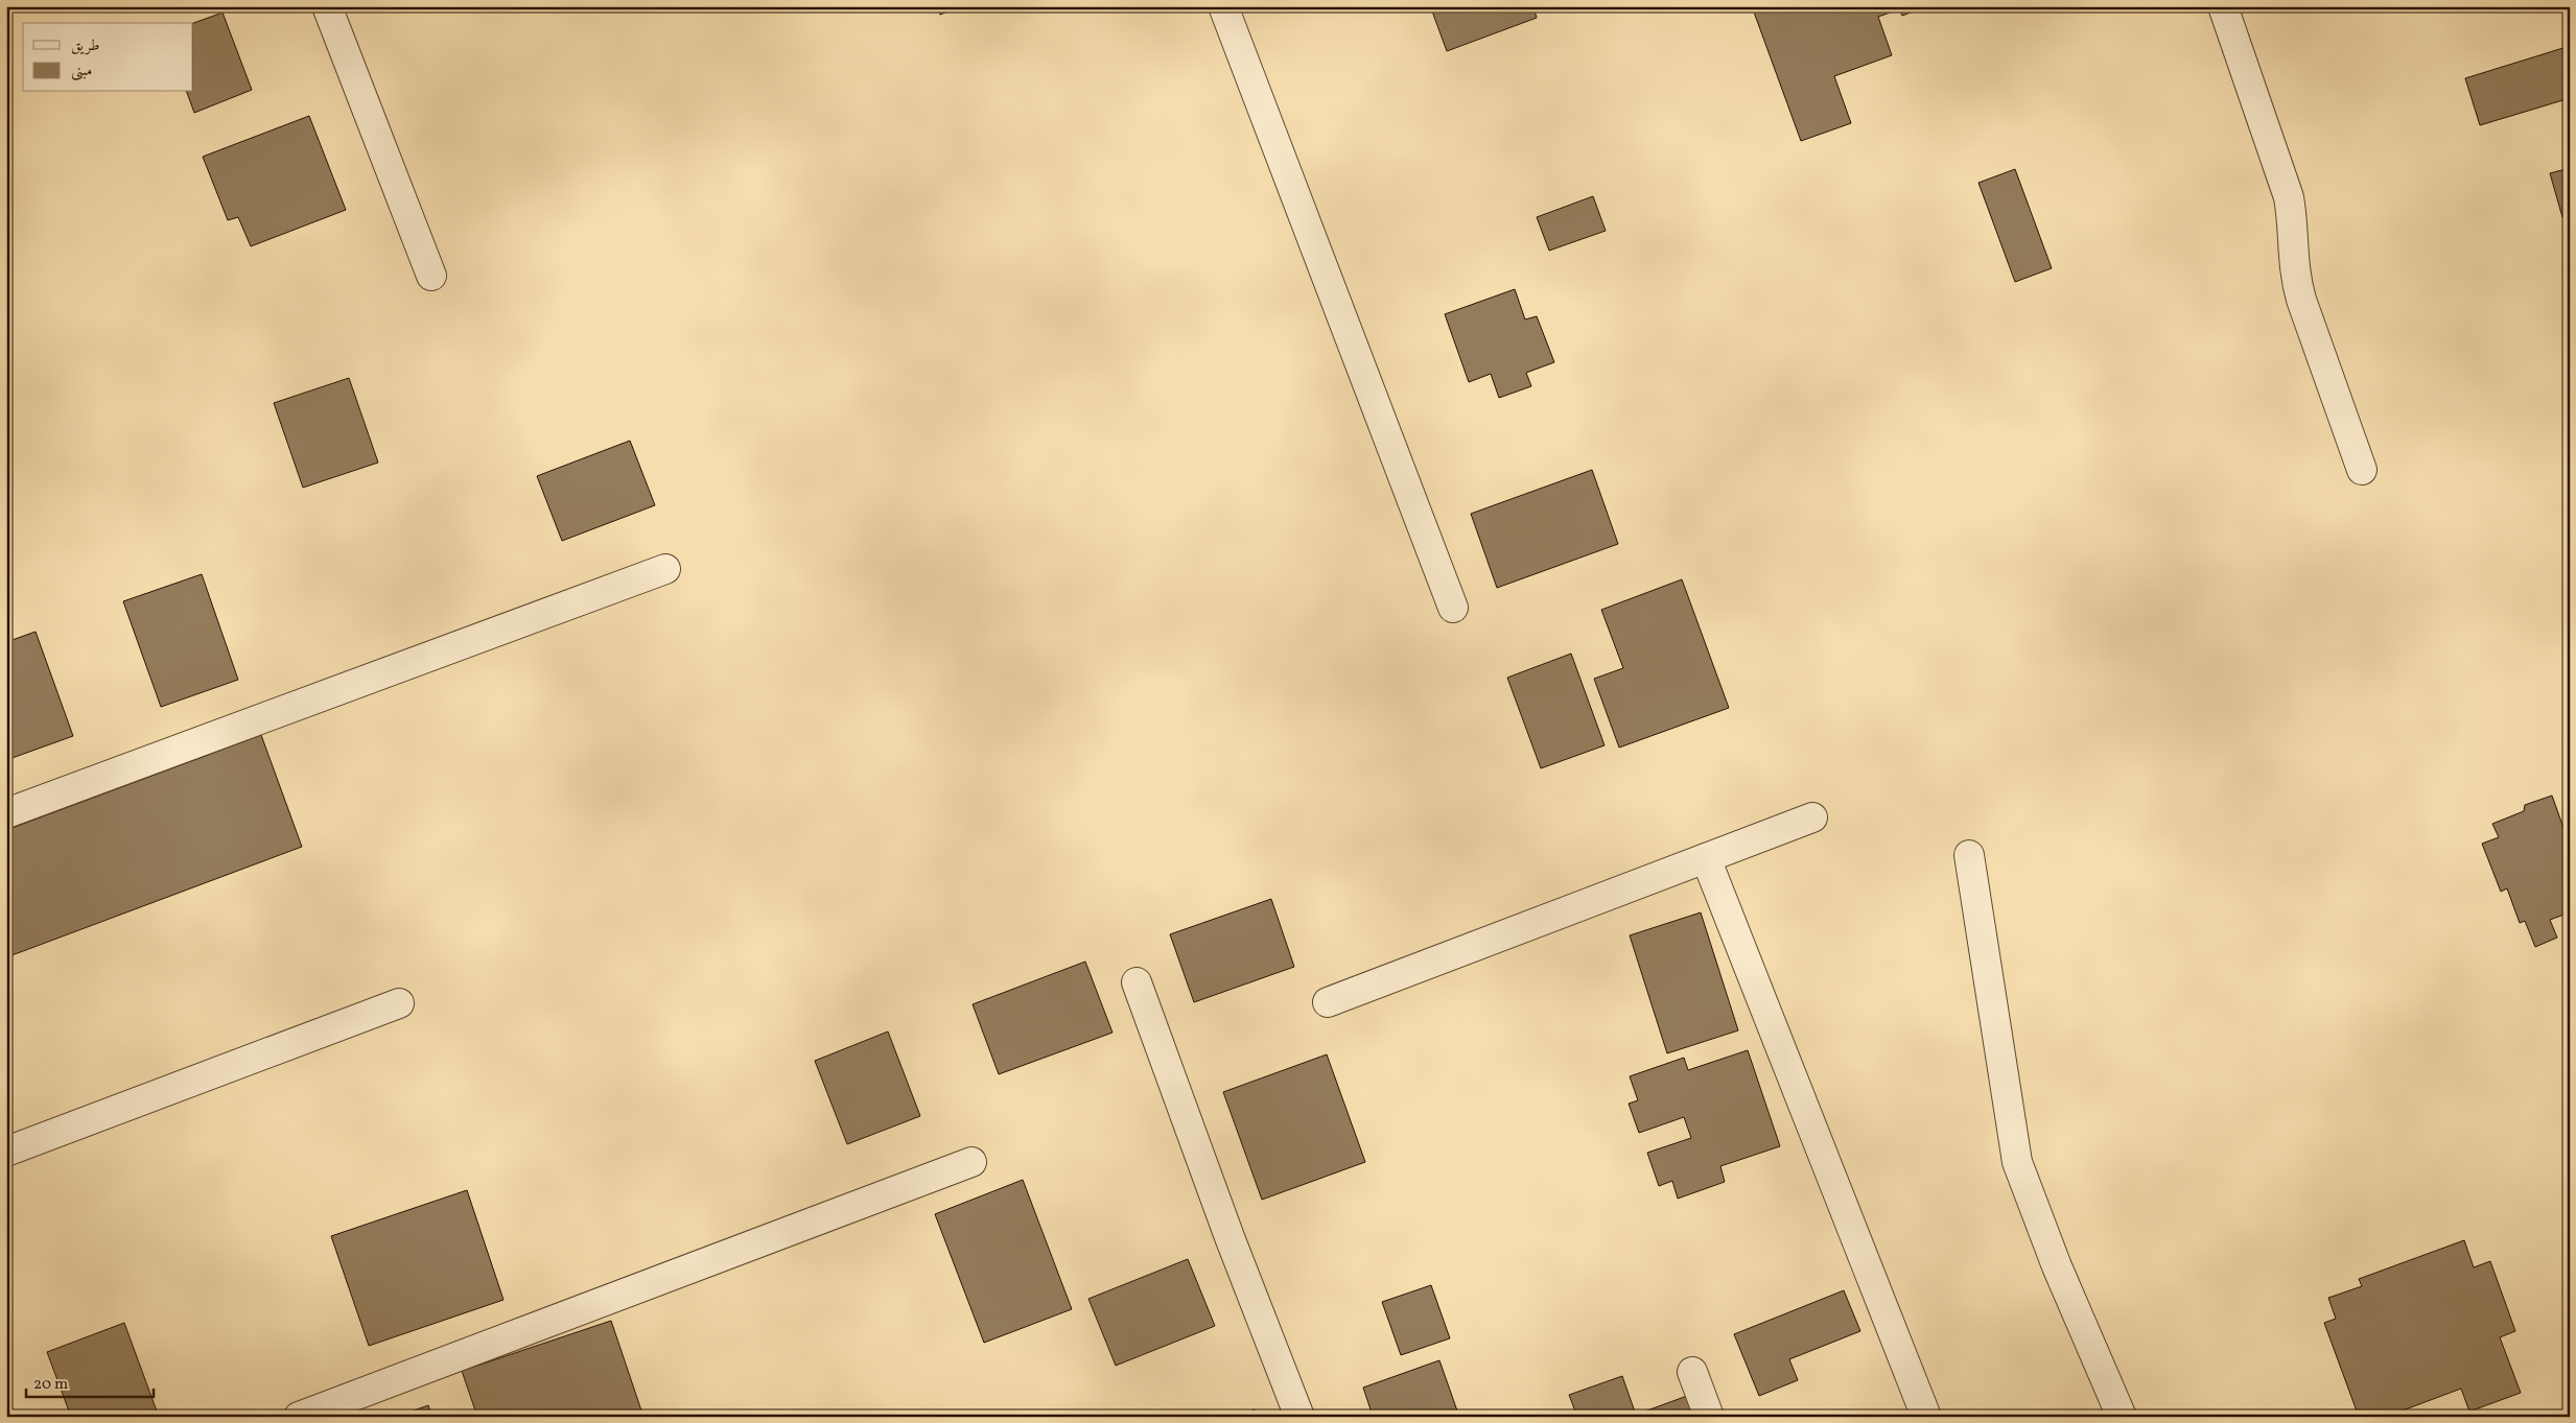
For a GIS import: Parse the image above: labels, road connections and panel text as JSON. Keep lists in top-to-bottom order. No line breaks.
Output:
{"legend":["طريق","مبنى"],"scale_bar":"20 m"}
